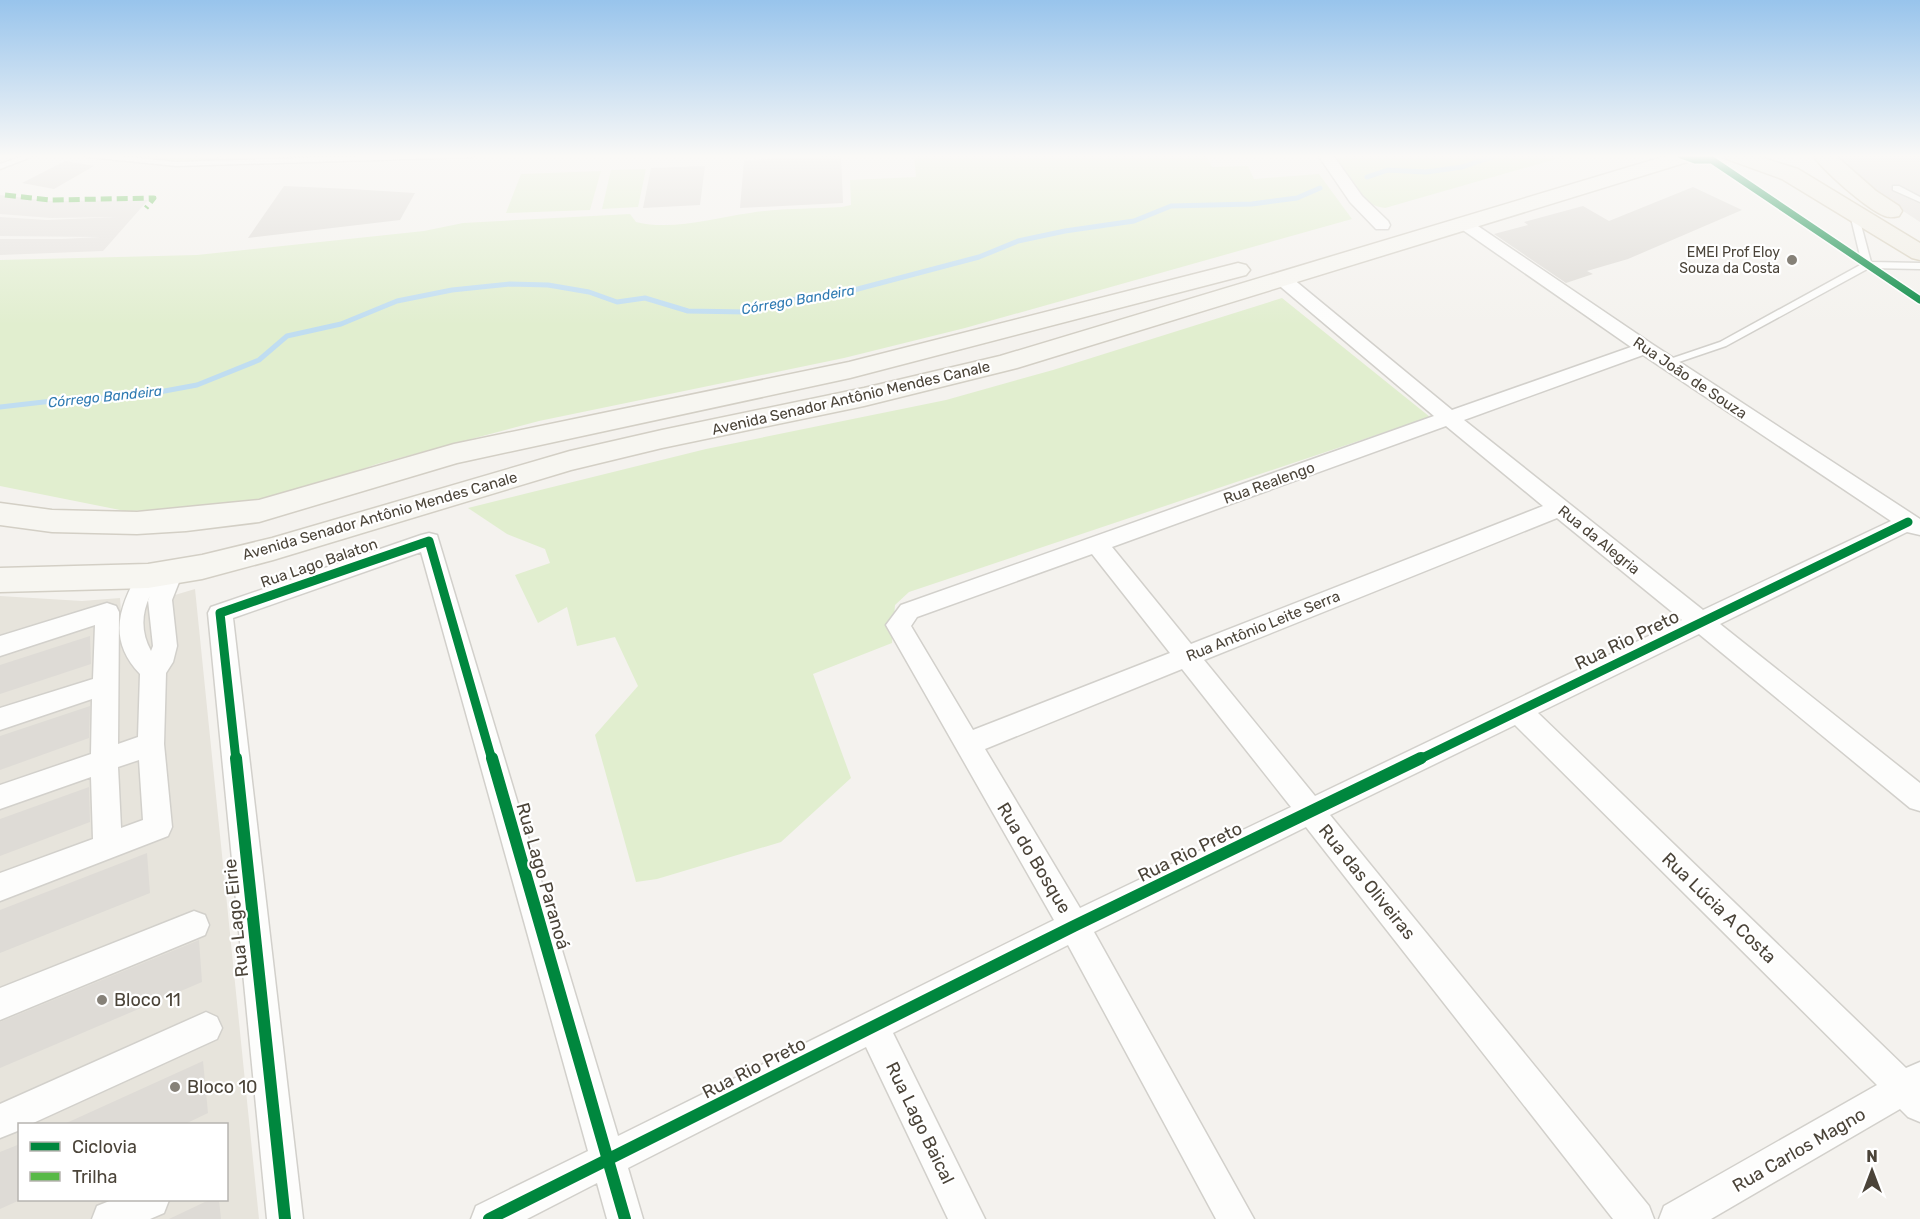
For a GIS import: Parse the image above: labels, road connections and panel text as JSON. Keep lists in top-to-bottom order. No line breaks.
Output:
{"streets":{"main road":["Avenida Senador Antônio Mendes Canale"],"street":["Rua João de Souza","Rua Realengo","Rua da Alegria","Rua Lago Balaton","Rua Antônio Leite Serra","Rua Rio Preto","Rua do Bosque","Rua Lago Paranoá","Rua das Oliveiras","Rua Lúcia A Costa","Rua Lago Eirie","Rua Lago Baical","Rua Carlos Magno"]},"crossings":[["Rua João de Souza","Avenida Senador Antônio Mendes Canale"],["Rua João de Souza","Rua Realengo"],["Rua João de Souza","Rua Rio Preto"],["Avenida Senador Antônio Mendes Canale","Rua da Alegria"],["Rua Realengo","Rua da Alegria"],["Rua Realengo","Rua do Bosque"],["Rua Realengo","Rua das Oliveiras"],["Rua da Alegria","Rua Antônio Leite Serra"],["Rua da Alegria","Rua Rio Preto"],["Rua Lago Balaton","Rua Lago Paranoá"],["Rua Lago Balaton","Rua Lago Eirie"],["Rua Antônio Leite Serra","Rua do Bosque"],["Rua Antônio Leite Serra","Rua das Oliveiras"],["Rua Rio Preto","Rua do Bosque"],["Rua Rio Preto","Rua Lago Paranoá"],["Rua Rio Preto","Rua das Oliveiras"],["Rua Rio Preto","Rua Lúcia A Costa"],["Rua Rio Preto","Rua Lago Baical"],["Rua Lúcia A Costa","Rua Carlos Magno"]],"water":["Córrego Bandeira"],"places":["EMEI Prof Eloy Souza da Costa","Bloco 11","Bloco 10"],"legend":["Ciclovia","Trilha"],"north":"top"}
